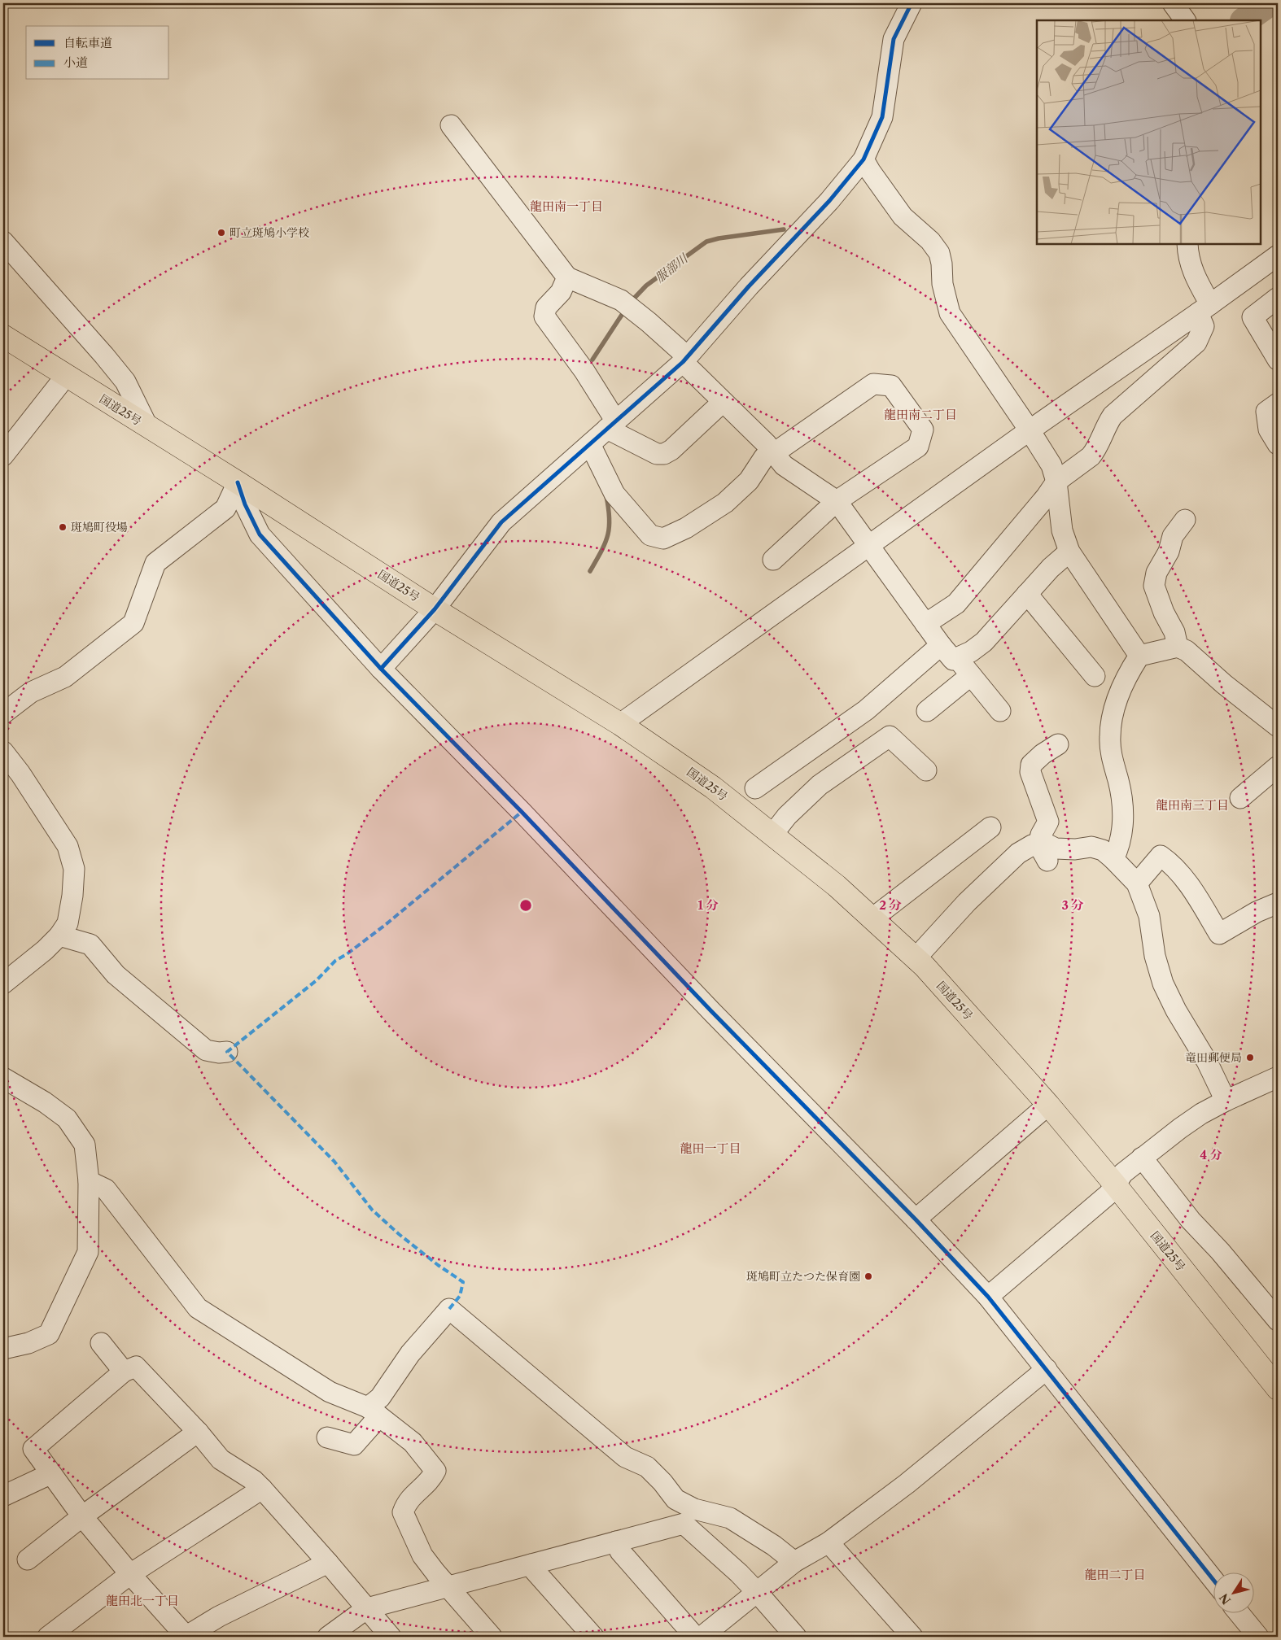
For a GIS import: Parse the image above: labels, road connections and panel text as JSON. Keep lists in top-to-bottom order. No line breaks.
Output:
{"streets":{"highway":["国道25号"]},"districts":["龍田南一丁目","龍田南二丁目","龍田南三丁目","龍田一丁目","龍田二丁目","龍田北一丁目"],"water":["服部川"],"places":["町立斑鳩小学校","斑鳩町役場","竜田郵便局","斑鳩町立たつた保育園"],"legend":["自転車道","小道"],"north":"bottom left","rings":["1 分","2 分","3 分","4 分"]}
